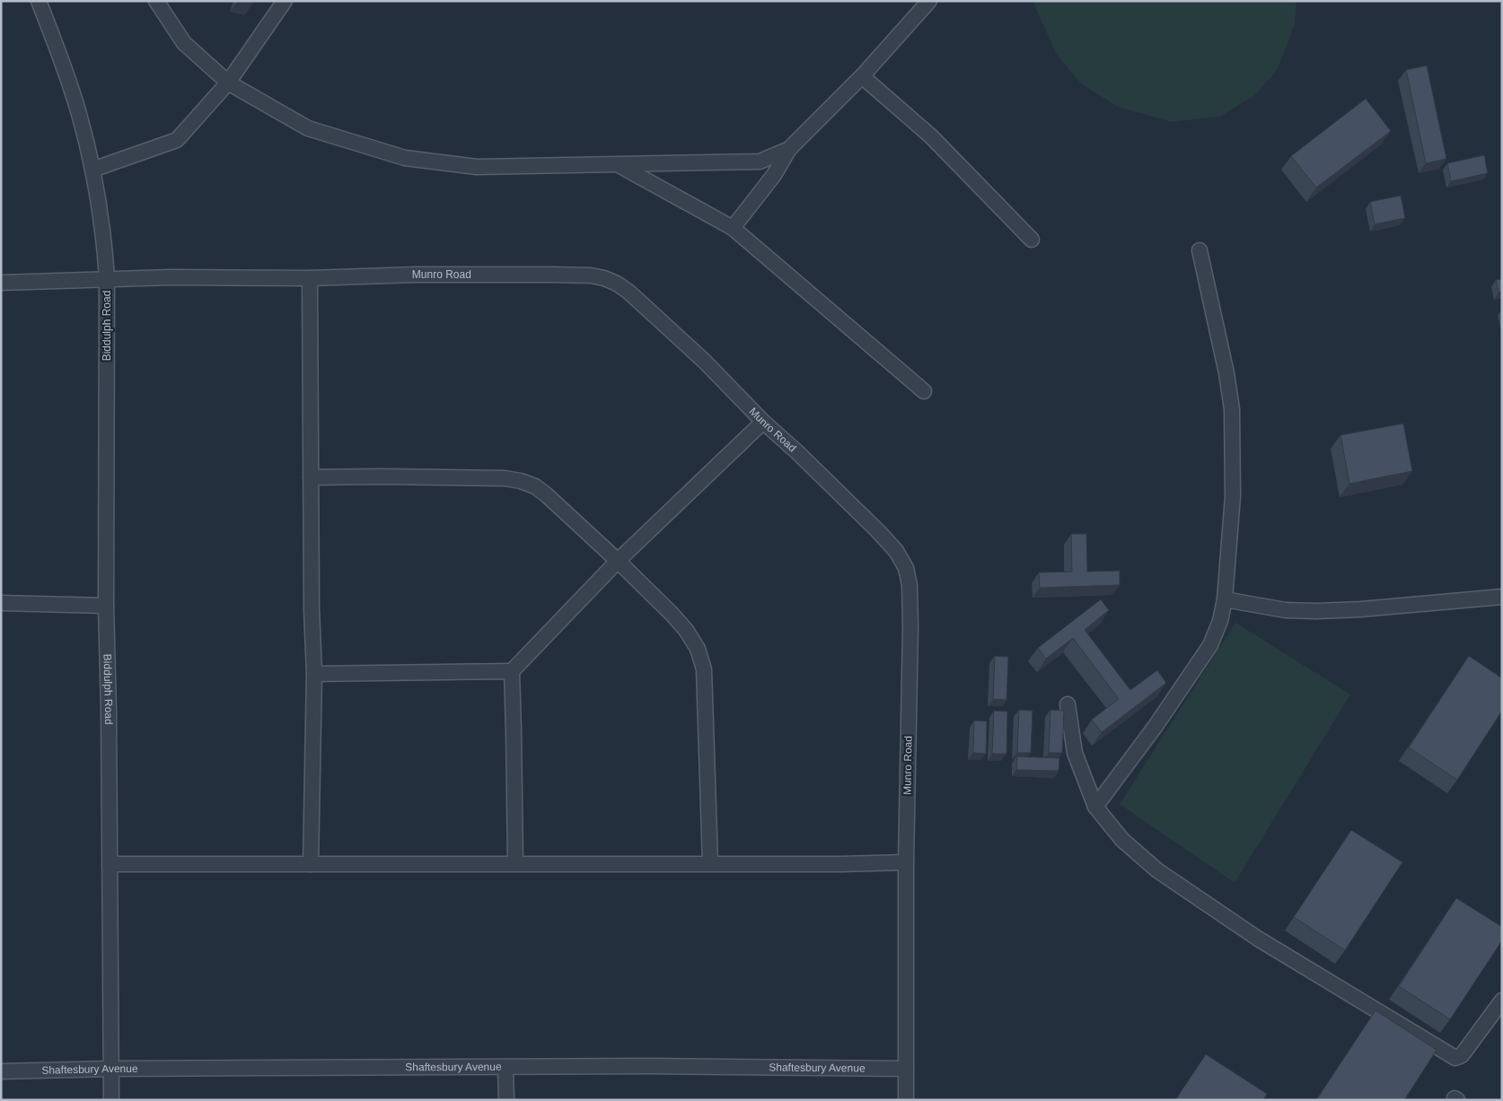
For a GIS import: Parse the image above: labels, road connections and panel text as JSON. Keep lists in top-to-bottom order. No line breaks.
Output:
{"streets":{"street":["Munro Road","Biddulph Road","Shaftesbury Avenue"]},"crossings":[["Munro Road","Biddulph Road"],["Munro Road","Shaftesbury Avenue"],["Biddulph Road","Shaftesbury Avenue"]]}
